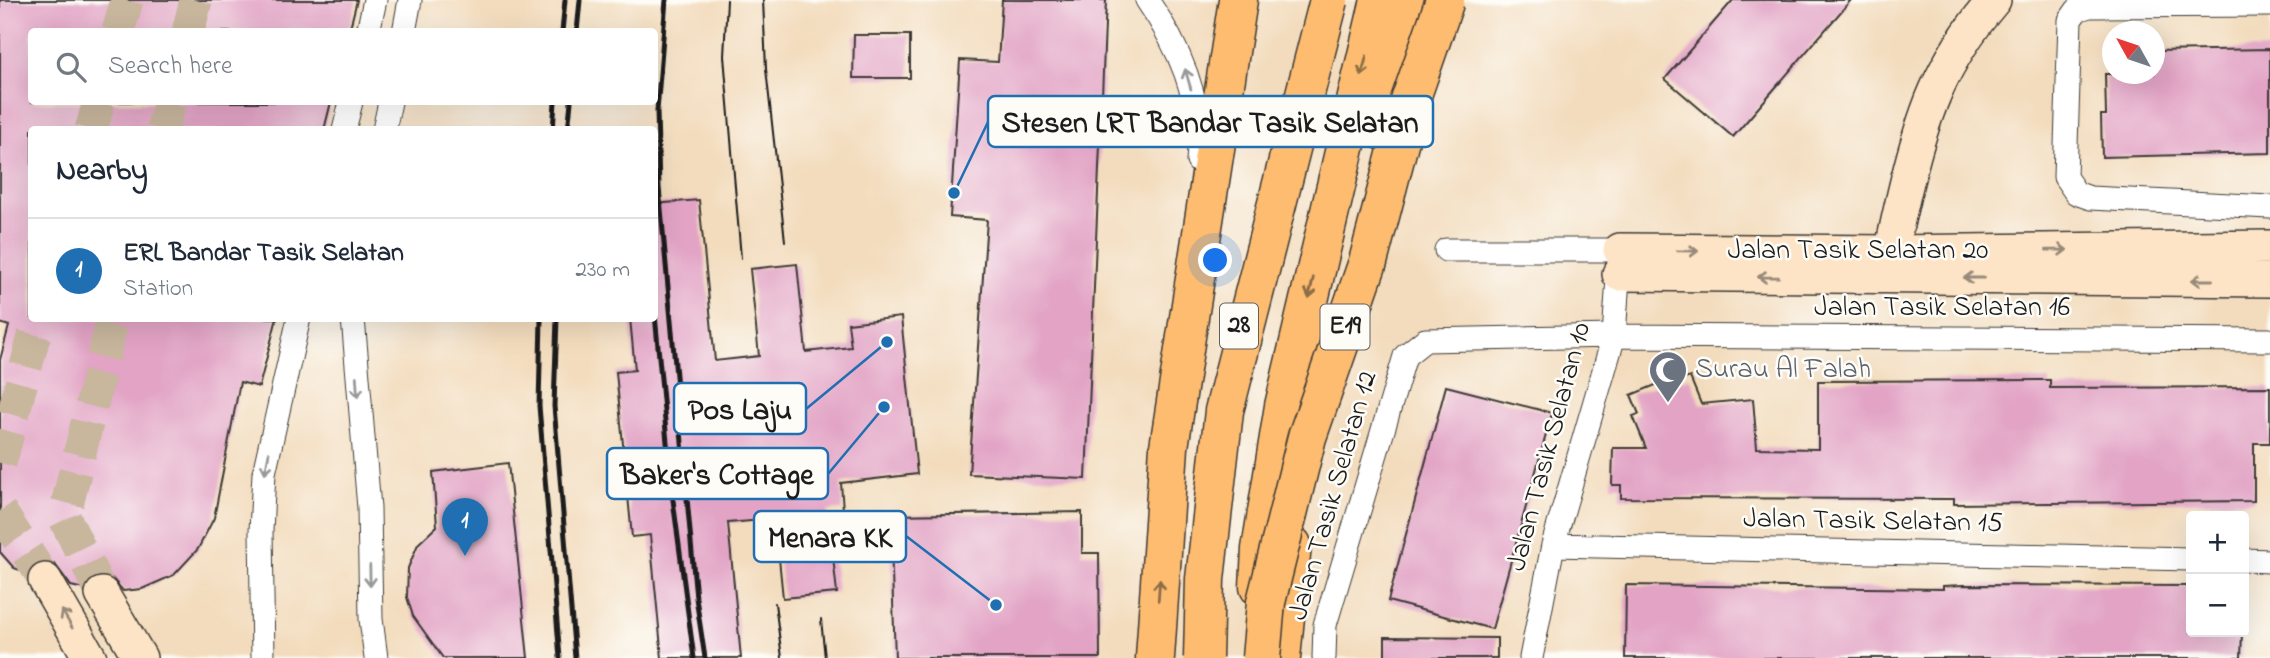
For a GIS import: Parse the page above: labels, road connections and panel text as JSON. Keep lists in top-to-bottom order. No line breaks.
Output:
{"streets":{"highway":["28","E19"],"street":["Jalan Tasik Selatan 20","Jalan Tasik Selatan 16","Jalan Tasik Selatan 10","Jalan Tasik Selatan 12","Jalan Tasik Selatan 15"]},"crossings":[["Jalan Tasik Selatan 20","Jalan Tasik Selatan 10"],["Jalan Tasik Selatan 16","Jalan Tasik Selatan 10"],["Jalan Tasik Selatan 16","Jalan Tasik Selatan 12"],["28","E19"],["Jalan Tasik Selatan 10","Jalan Tasik Selatan 12"],["Jalan Tasik Selatan 10","Jalan Tasik Selatan 15"]],"places":{"other":["Stesen LRT Bandar Tasik Selatan","Pos Laju","Baker's Cottage","Menara KK"],"mosque":["Surau Al Falah"]},"north":"top left","page":{"search":"Search here","heading":"Nearby","list":[{"mark":"1","name":"ERL Bandar Tasik Selatan","note":"Station","value":"230 m"}],"pins":"1","map_buttons":["+","−"]}}
